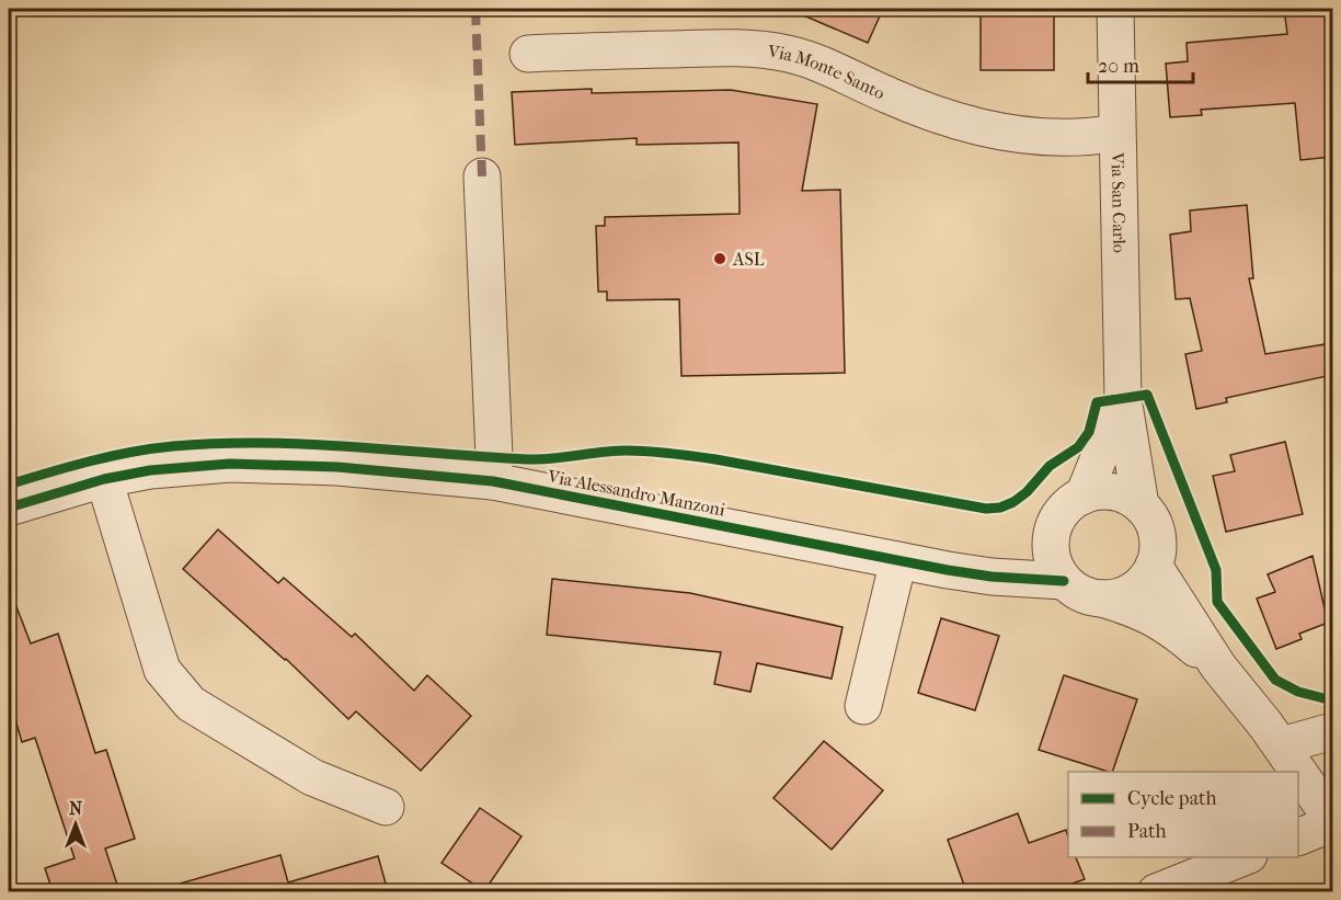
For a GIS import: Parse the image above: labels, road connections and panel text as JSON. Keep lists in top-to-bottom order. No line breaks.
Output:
{"streets":{"street":["Via Monte Santo","Via San Carlo","Via Alessandro Manzoni"]},"crossings":[["Via Monte Santo","Via San Carlo"],["Via San Carlo","Via Alessandro Manzoni"]],"places":["ASL"],"legend":["Cycle path","Path"],"scale_bar":"20 m","north":"top"}
